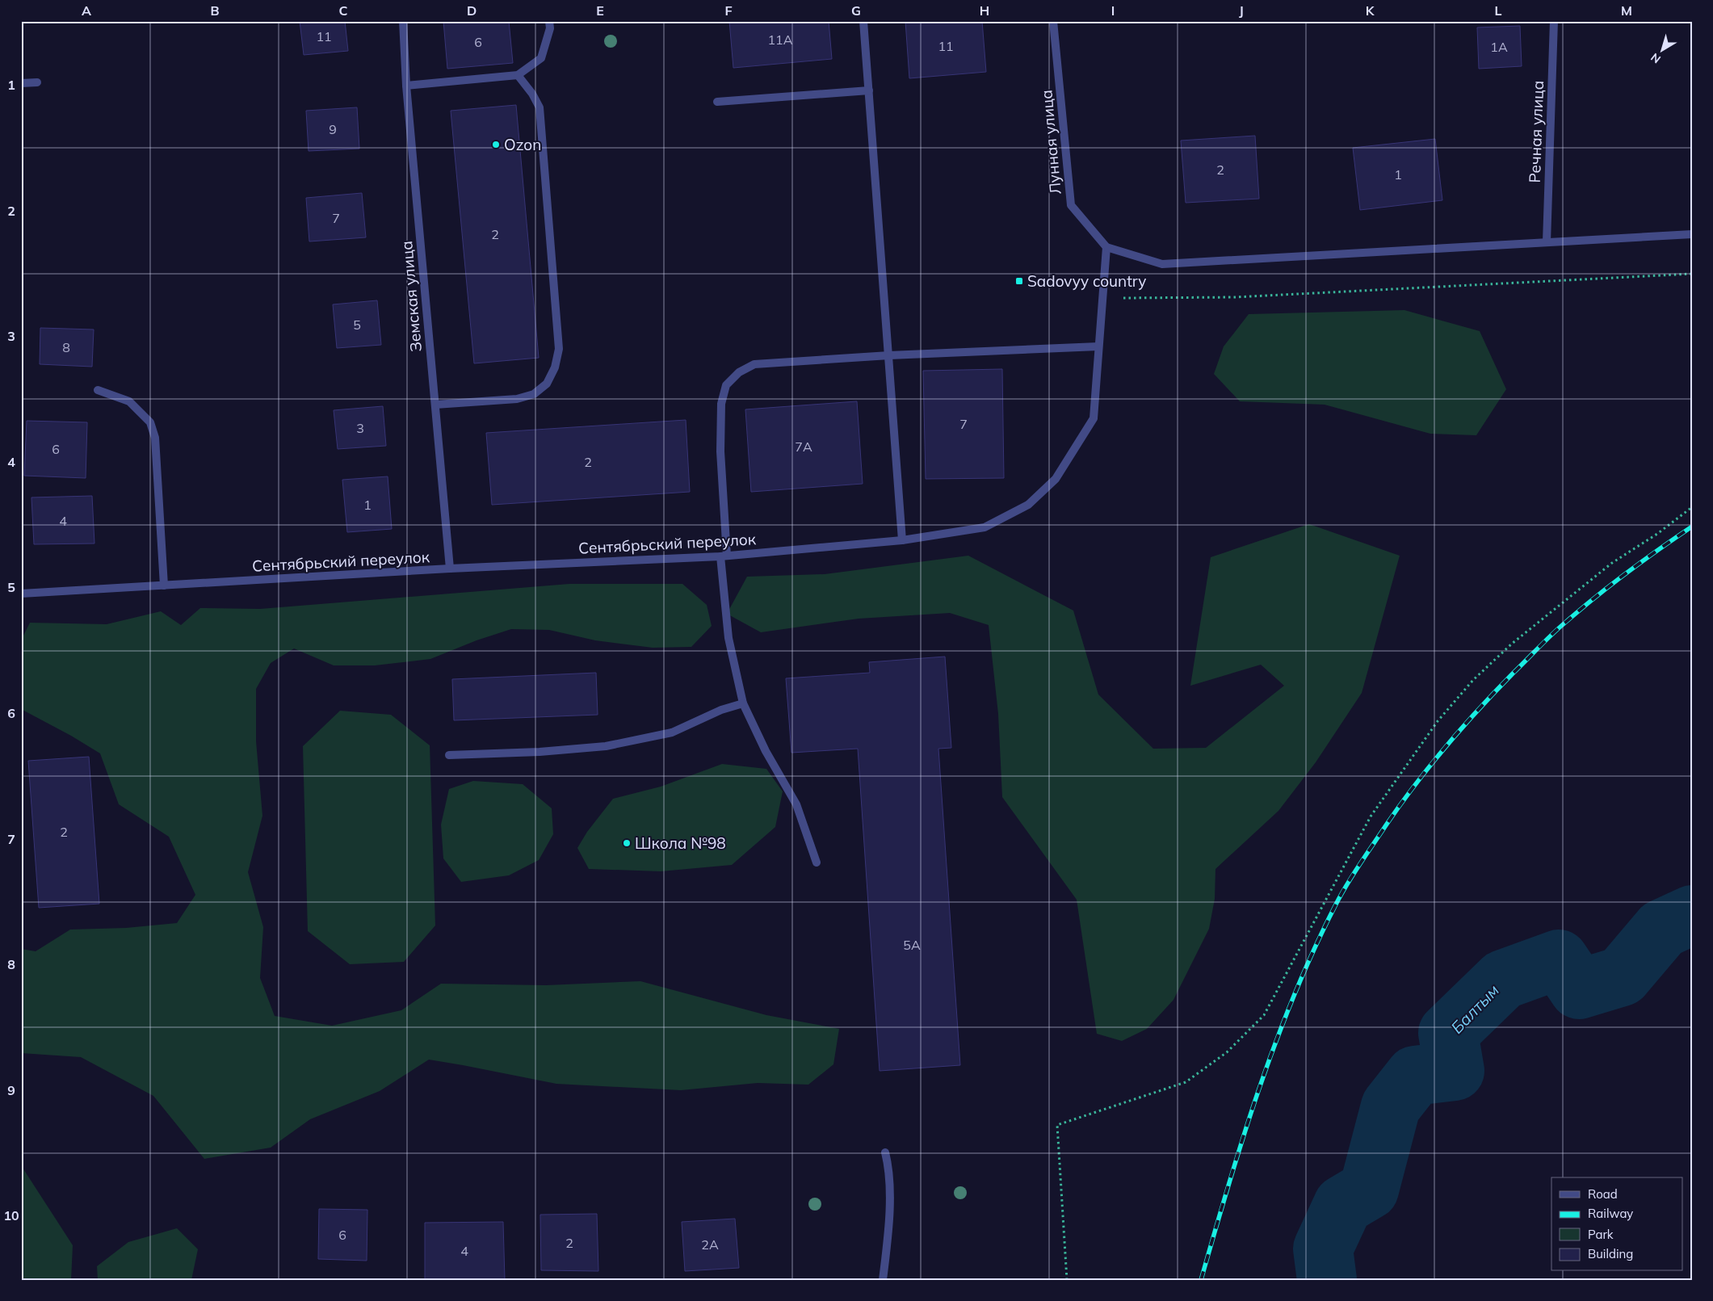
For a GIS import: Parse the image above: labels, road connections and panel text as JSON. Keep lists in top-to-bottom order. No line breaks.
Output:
{"streets":{"street":["Речная улица","Лунная улица","Земская улица","Сентябрьский переулок"]},"crossings":[["Лунная улица","Сентябрьский переулок"],["Земская улица","Сентябрьский переулок"]],"water":["Балтым"],"places":{"other":["Ozon","Школа №98"],"transit":["Sadovyy country"]},"house_numbers":["11","11А","6","11","1А","9","2","1","7","2","5","8","7","3","7А","6","2","1","4","2","5А","6","2","2А","4"],"legend":["Road","Railway","Park","Building"],"north":"bottom left","grid":{"columns":["A","B","C","D","E","F","G","H","I","J","K","L","M"],"rows":["1","2","3","4","5","6","7","8","9","10"]}}
